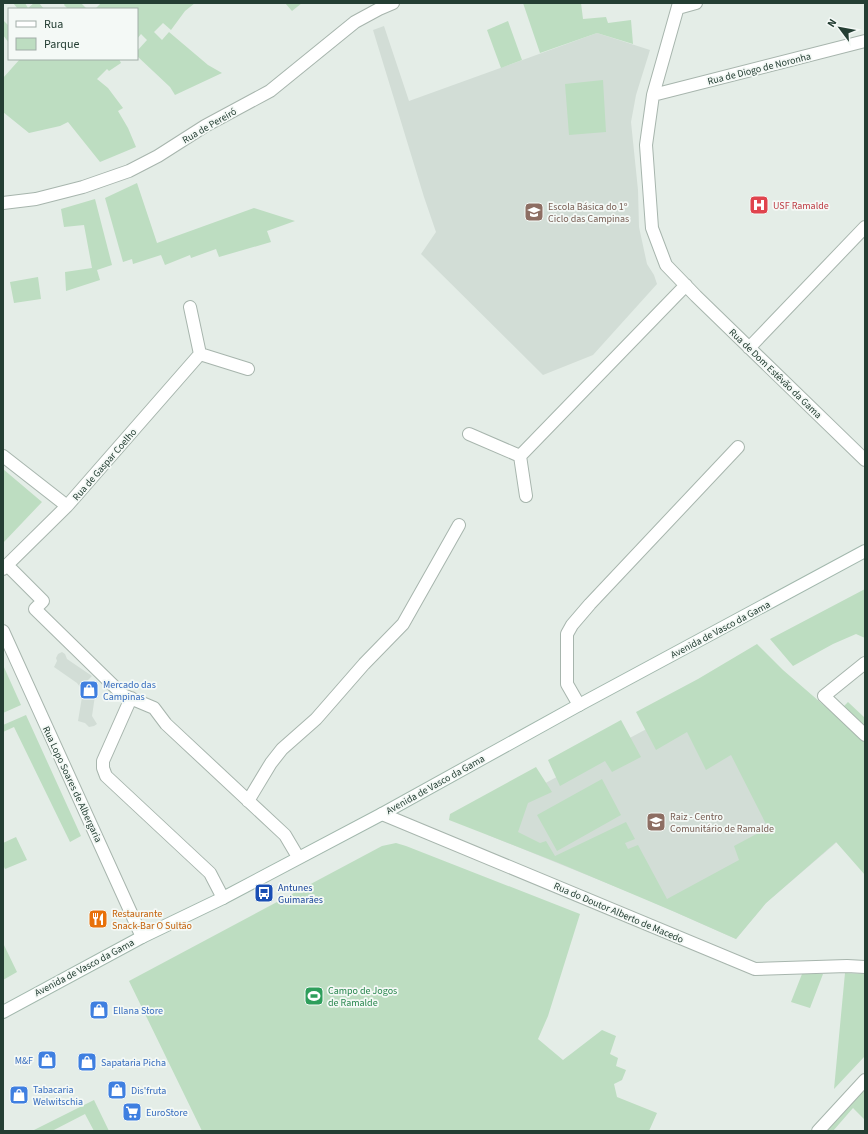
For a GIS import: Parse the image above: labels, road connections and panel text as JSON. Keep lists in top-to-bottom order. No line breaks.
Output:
{"streets":{"street":["Rua de Diogo de Noronha","Rua de Pereiró","Rua de Dom Estêvão da Gama","Rua de Gaspar Coelho","Avenida de Vasco da Gama","Rua Lopo Soares de Albergaria","Rua do Doutor Alberto de Macedo"]},"crossings":[["Rua de Diogo de Noronha","Rua de Dom Estêvão da Gama"],["Avenida de Vasco da Gama","Rua Lopo Soares de Albergaria"],["Avenida de Vasco da Gama","Rua do Doutor Alberto de Macedo"]],"places":{"hospital":["USF Ramalde"],"school or university":["Escola Básica do 1º Ciclo das Campinas","Raiz - Centro Comunitário de Ramalde"],"shop":["Mercado das Campinas","Ellana Store","M&F","Sapataria Picha","Dis'fruta","Tabacaria Welwitschia"],"bus stop":["Antunes Guimarães"],"restaurant":["Restaurante Snack-Bar O Sultão"],"sports":["Campo de Jogos de Ramalde"],"supermarket":["EuroStore"]},"legend":["Rua","Parque"],"north":"top left"}
